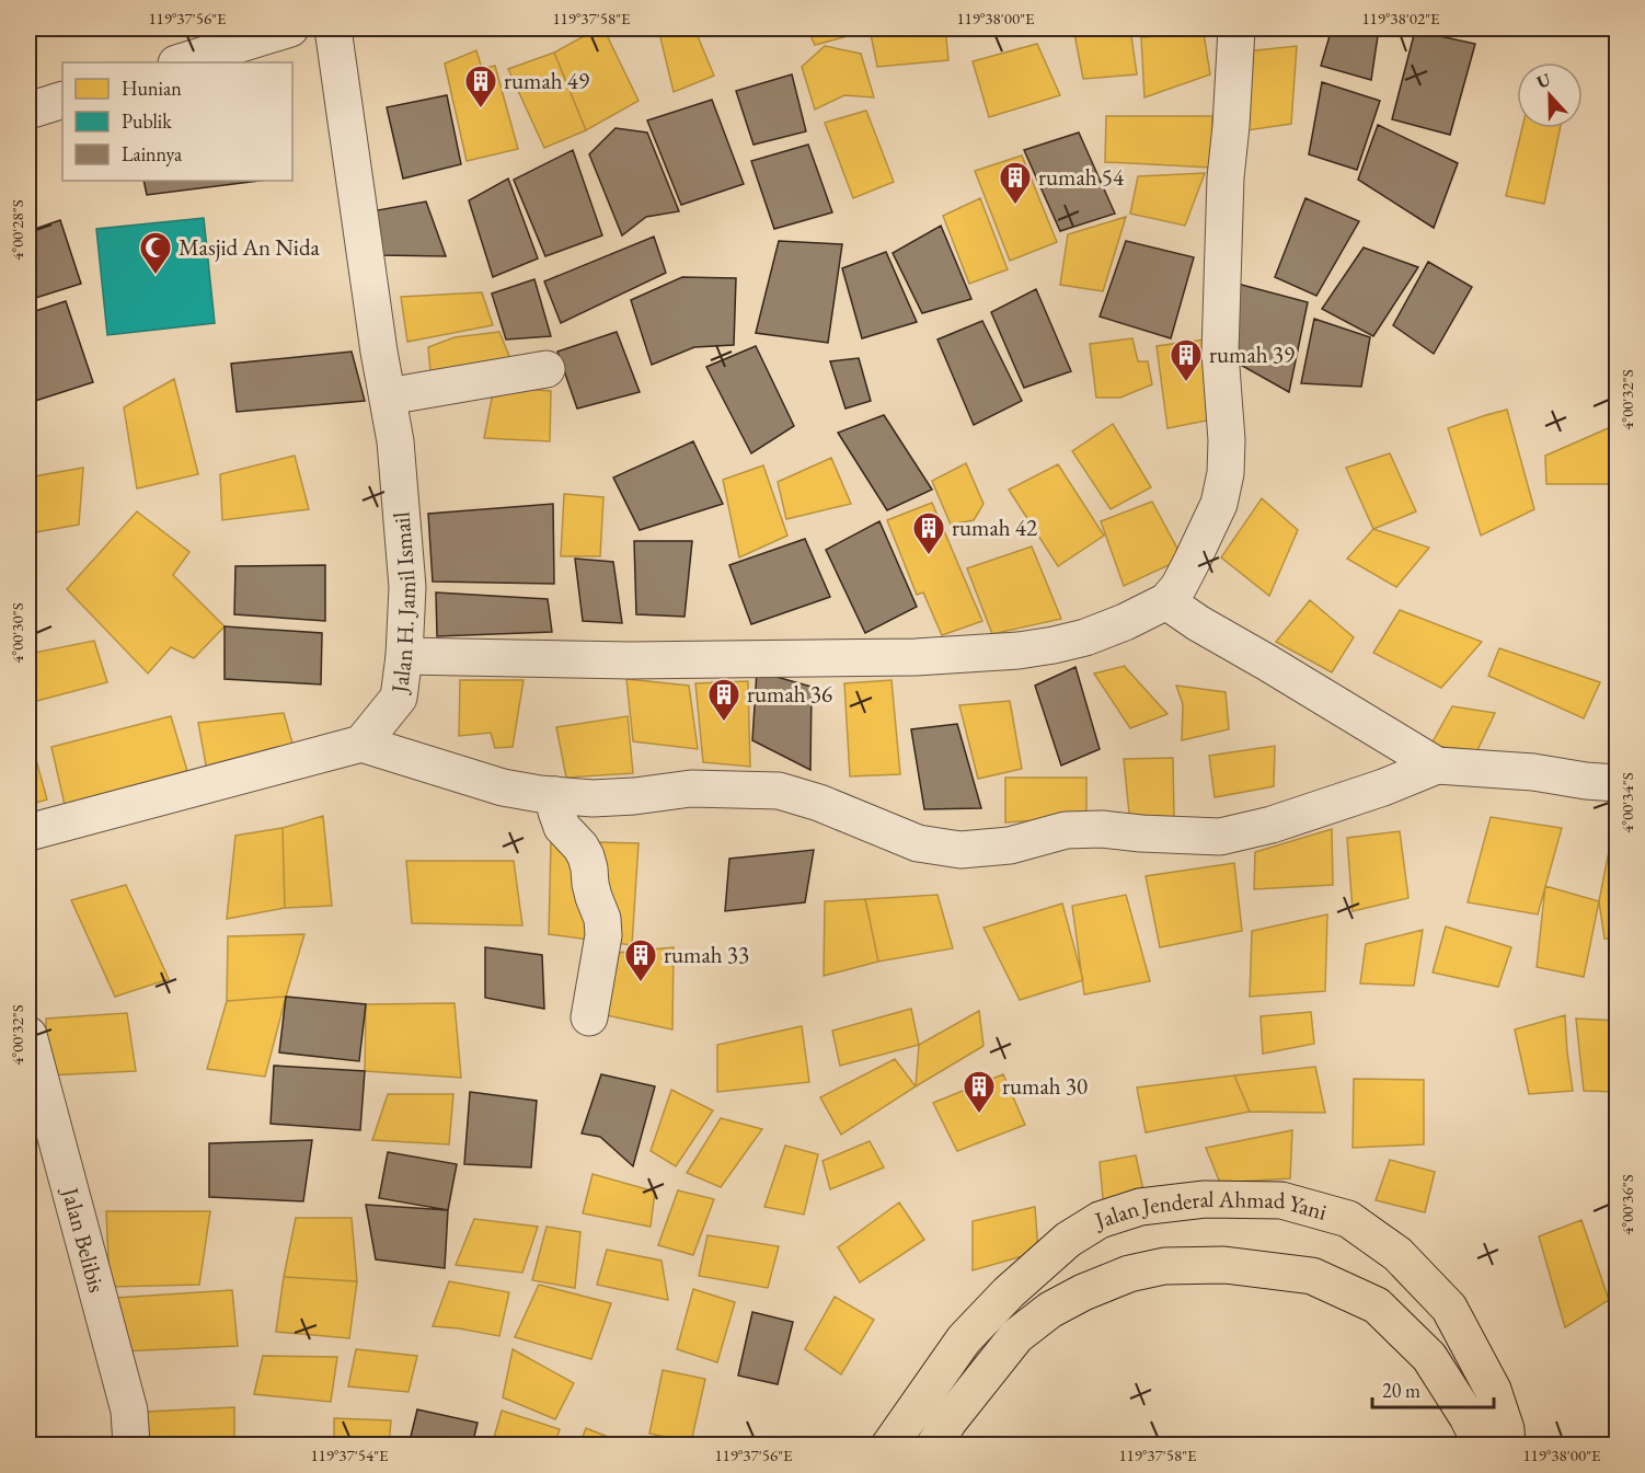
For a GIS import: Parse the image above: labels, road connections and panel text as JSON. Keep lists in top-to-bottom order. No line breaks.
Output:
{"streets":{"highway":["Jalan Jenderal Ahmad Yani"],"street":["Jalan H. Jamil Ismail","Jalan Belibis"]},"places":{"building":["rumah 49","rumah 54","rumah 39","rumah 42","rumah 36","rumah 33","rumah 30"],"mosque":["Masjid An Nida"]},"legend":["Hunian","Publik","Lainnya"],"scale_bar":"20 m","north":"top","coordinates":["119°37'56\"E","119°37'58\"E","119°38'00\"E","119°38'02\"E","4°00'28\"S","4°00'32\"S","4°00'30\"S","4°00'34\"S","4°00'36\"S","119°37'54\"E"]}
